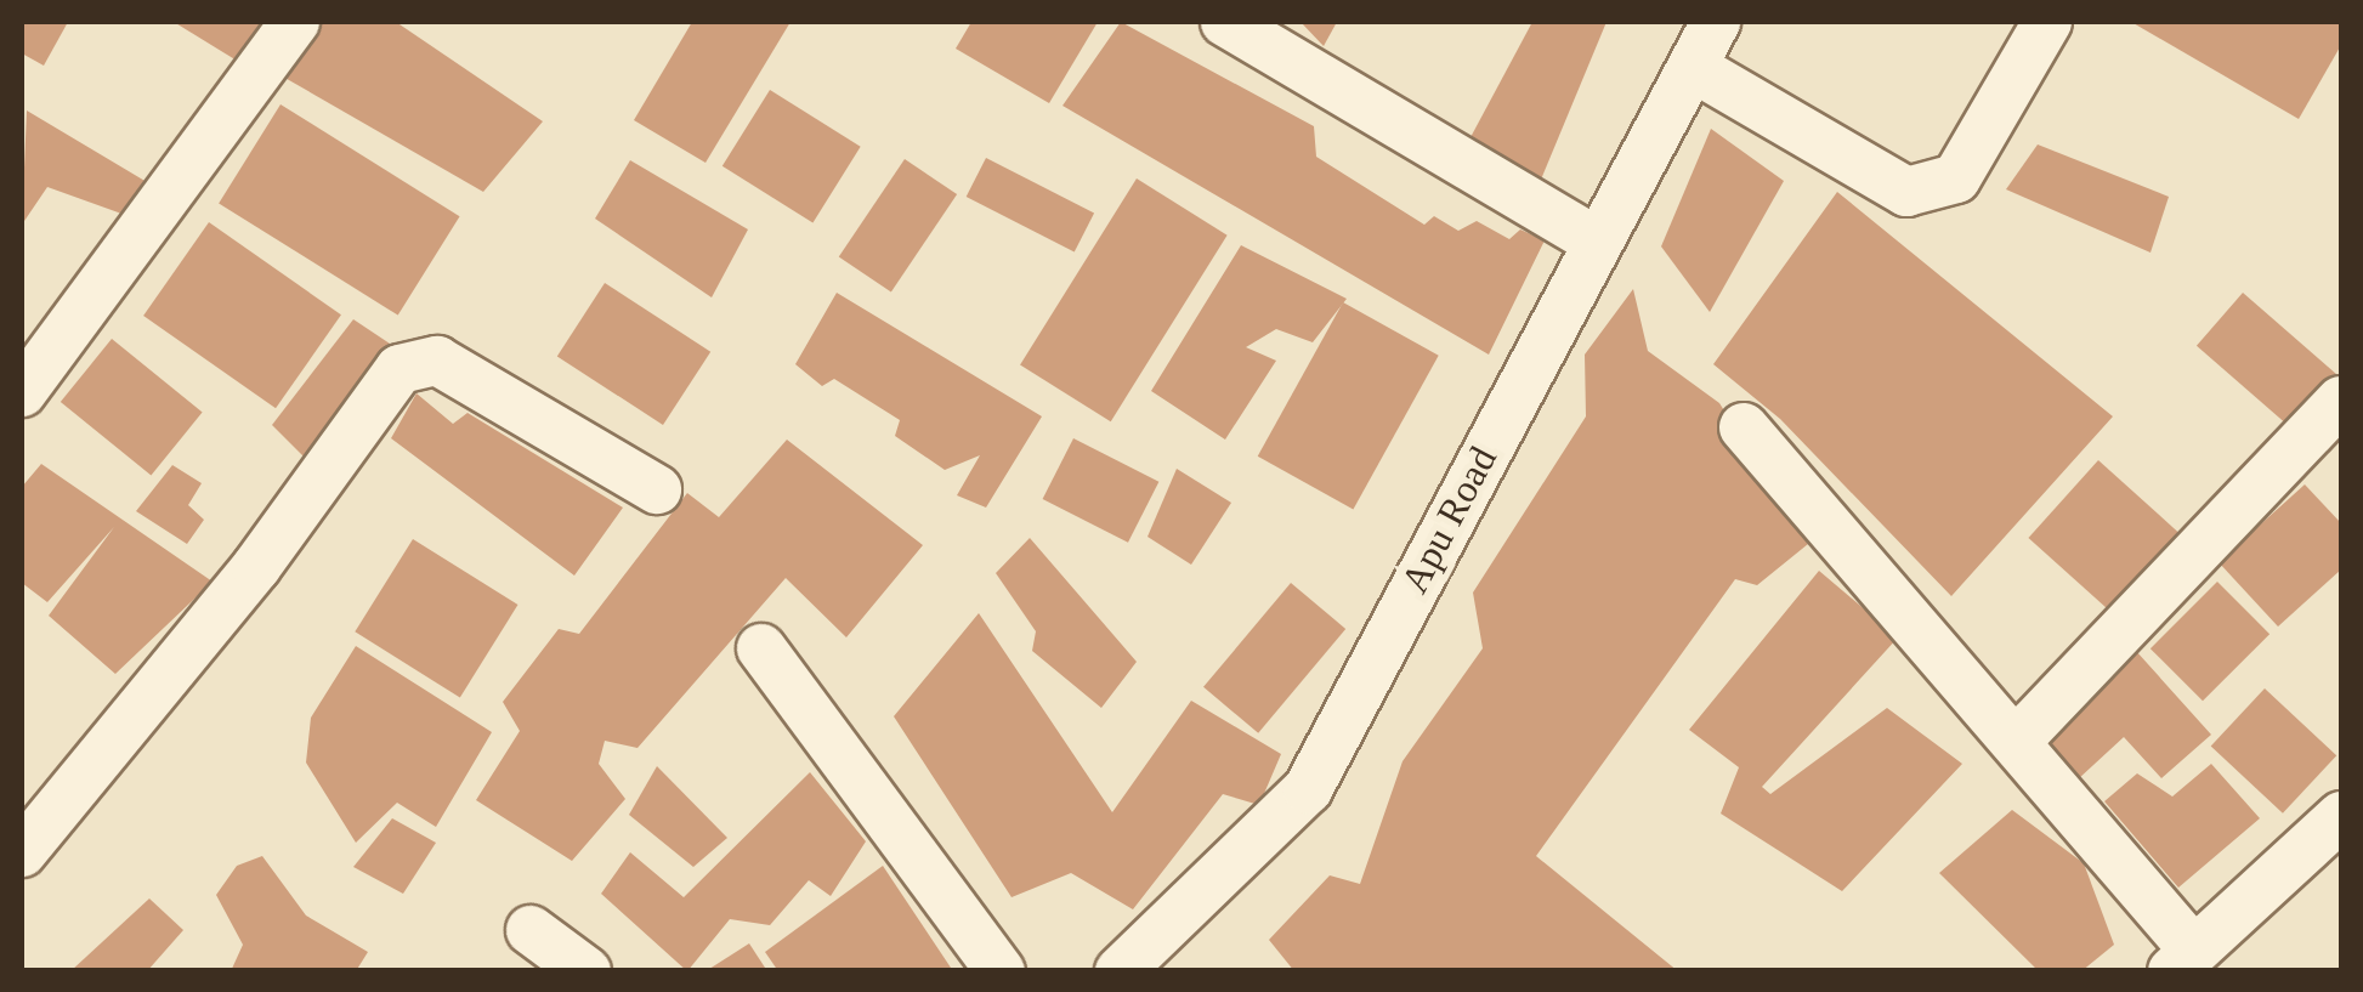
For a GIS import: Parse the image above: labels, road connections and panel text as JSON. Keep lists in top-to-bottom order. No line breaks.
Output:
{"streets":{"street":["Apu Road"]}}
